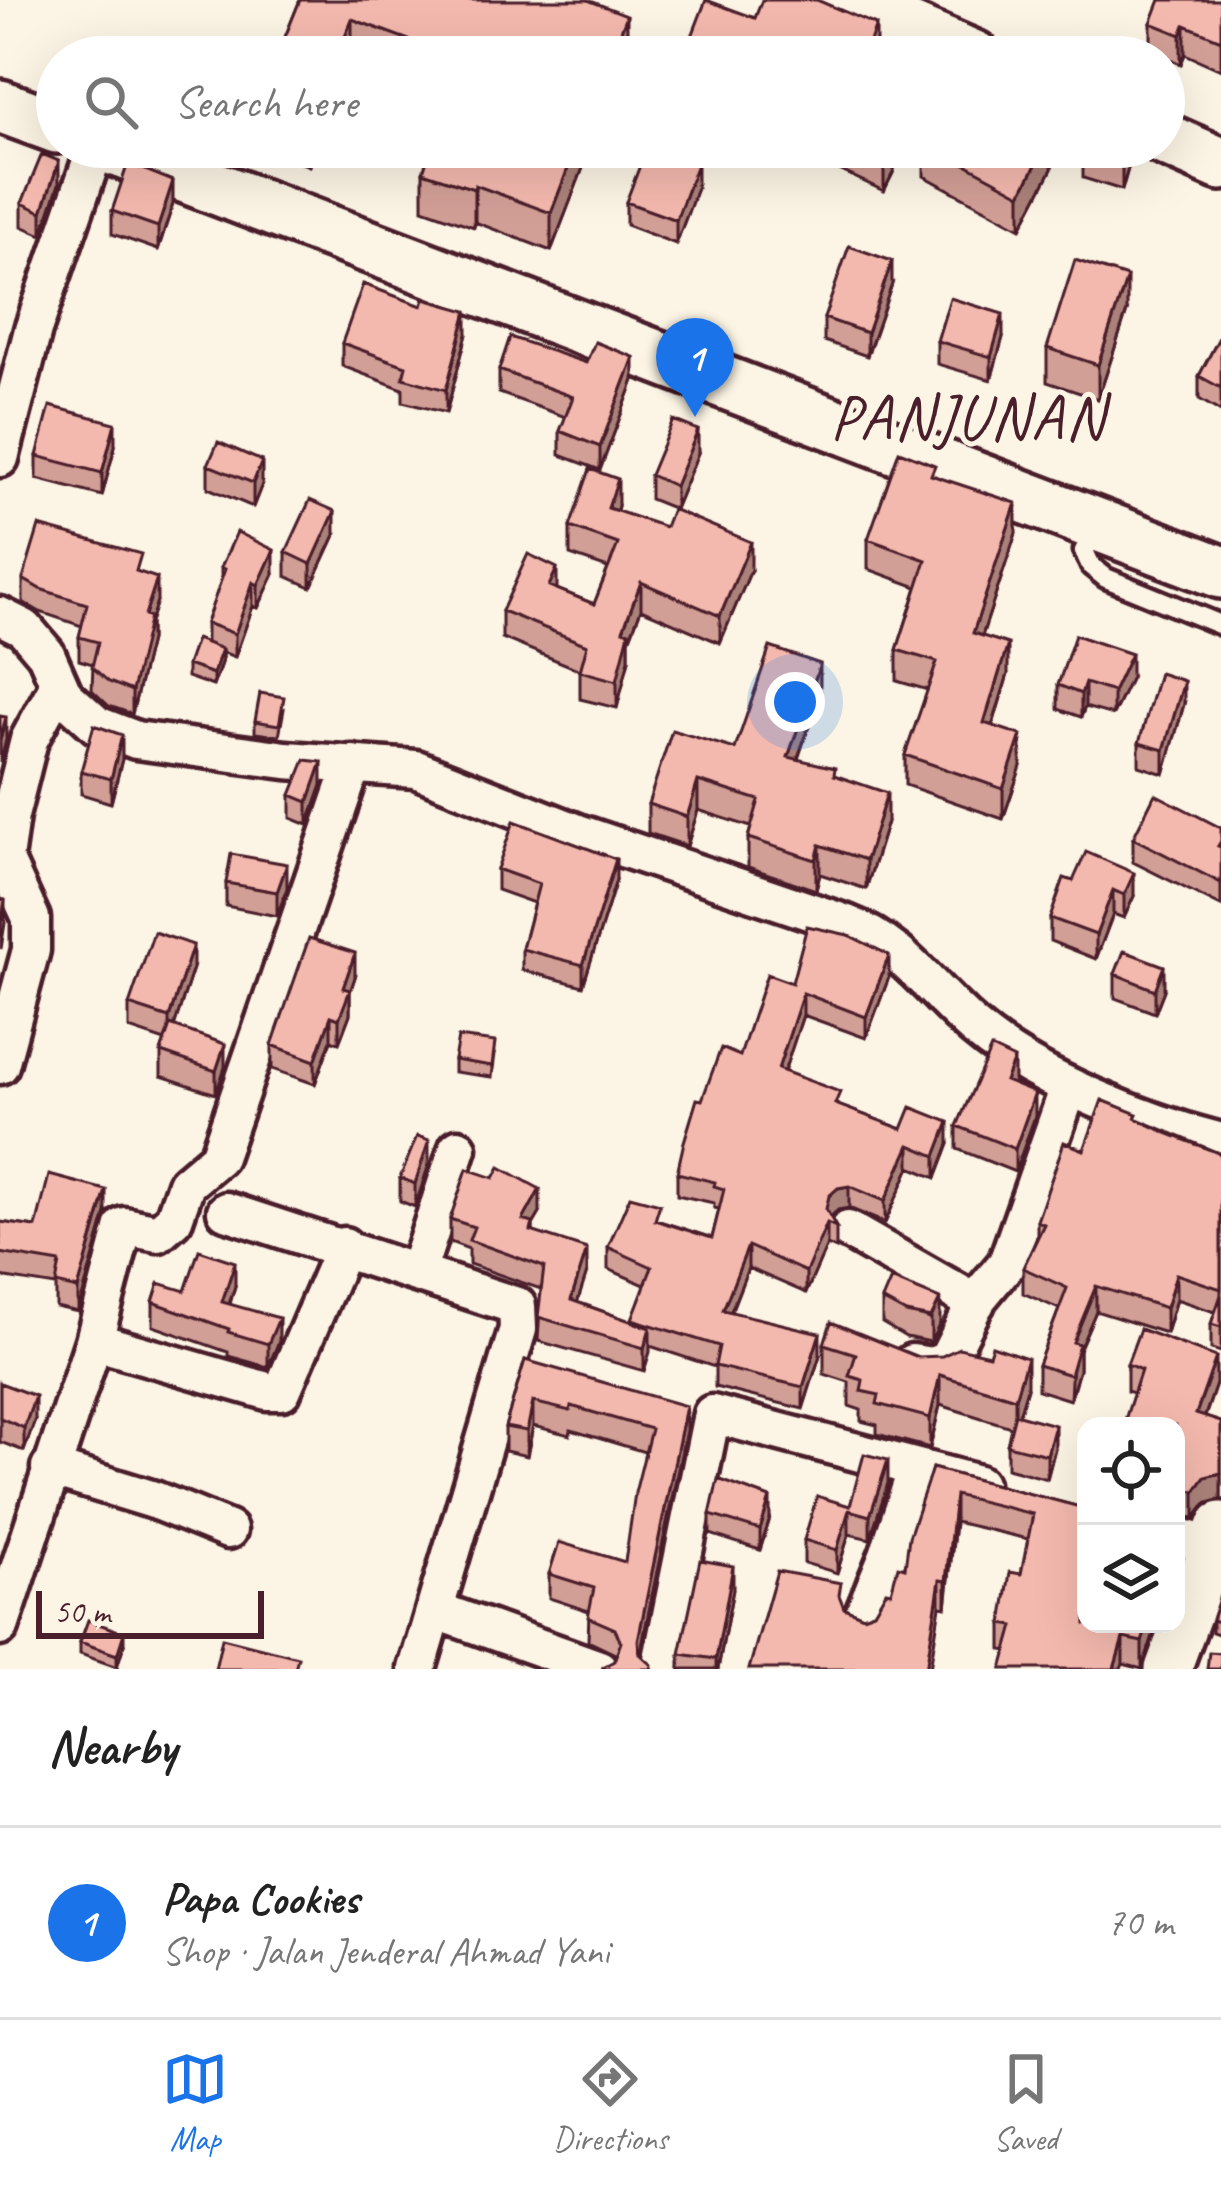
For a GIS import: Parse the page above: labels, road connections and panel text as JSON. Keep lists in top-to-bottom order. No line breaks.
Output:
{"districts":["PANJUNAN"],"scale_bar":"50 m","page":{"search":"Search here","pins":"1","scale":"50 m","heading":"Nearby","list":[{"mark":"1","name":"Papa Cookies","note":"Shop · Jalan Jenderal Ahmad Yani","value":"70 m"}],"nav":["Map","Directions","Saved"]}}
